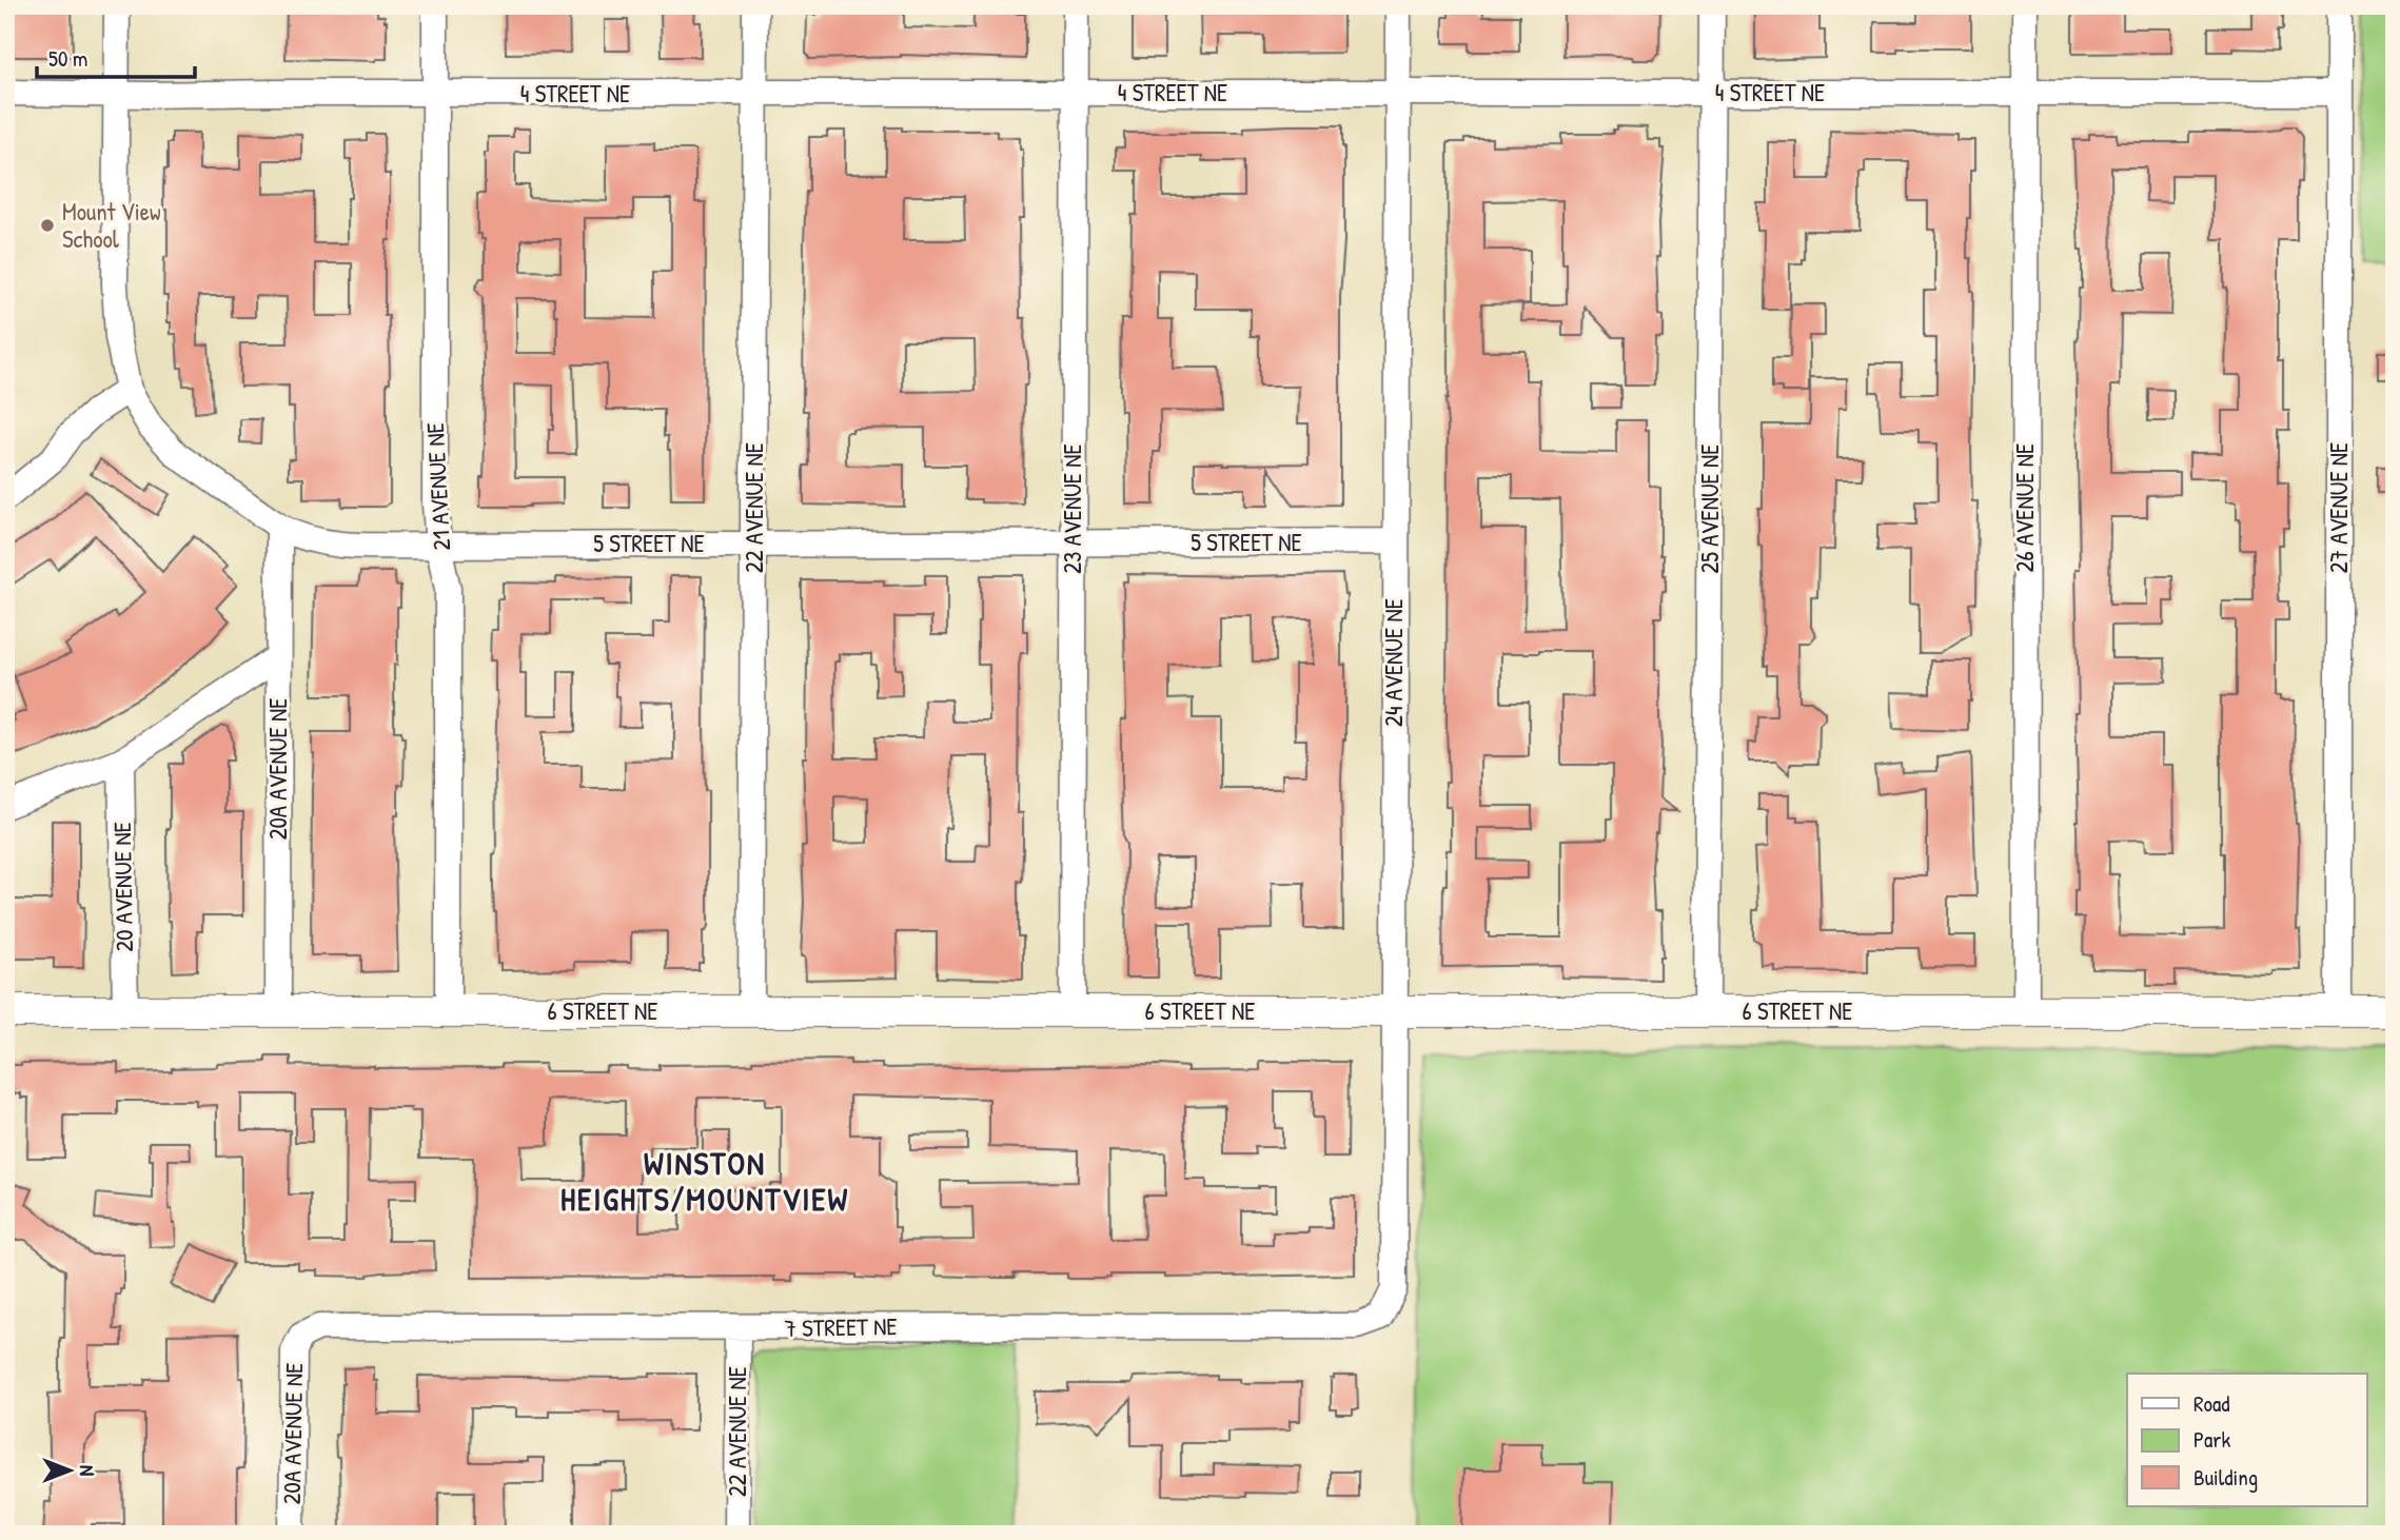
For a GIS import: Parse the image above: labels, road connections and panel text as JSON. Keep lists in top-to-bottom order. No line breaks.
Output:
{"streets":{"street":["4 STREET NE","21 AVENUE NE","22 AVENUE NE","26 AVENUE NE","27 AVENUE NE","23 AVENUE NE","25 AVENUE NE","5 STREET NE","24 AVENUE NE","20A AVENUE NE","20 AVENUE NE","6 STREET NE","7 STREET NE"]},"crossings":[["4 STREET NE","21 AVENUE NE"],["4 STREET NE","22 AVENUE NE"],["4 STREET NE","26 AVENUE NE"],["4 STREET NE","27 AVENUE NE"],["4 STREET NE","23 AVENUE NE"],["4 STREET NE","25 AVENUE NE"],["4 STREET NE","24 AVENUE NE"],["21 AVENUE NE","5 STREET NE"],["21 AVENUE NE","6 STREET NE"],["22 AVENUE NE","5 STREET NE"],["22 AVENUE NE","6 STREET NE"],["22 AVENUE NE","7 STREET NE"],["26 AVENUE NE","6 STREET NE"],["27 AVENUE NE","6 STREET NE"],["23 AVENUE NE","5 STREET NE"],["23 AVENUE NE","6 STREET NE"],["25 AVENUE NE","6 STREET NE"],["5 STREET NE","24 AVENUE NE"],["5 STREET NE","20A AVENUE NE"],["24 AVENUE NE","6 STREET NE"],["24 AVENUE NE","7 STREET NE"],["20A AVENUE NE","6 STREET NE"],["20A AVENUE NE","7 STREET NE"],["20 AVENUE NE","6 STREET NE"]],"districts":["WINSTON HEIGHTS/MOUNTVIEW"],"places":["Mount View School"],"legend":["Road","Park","Building"],"scale_bar":"50 m","north":"right"}
